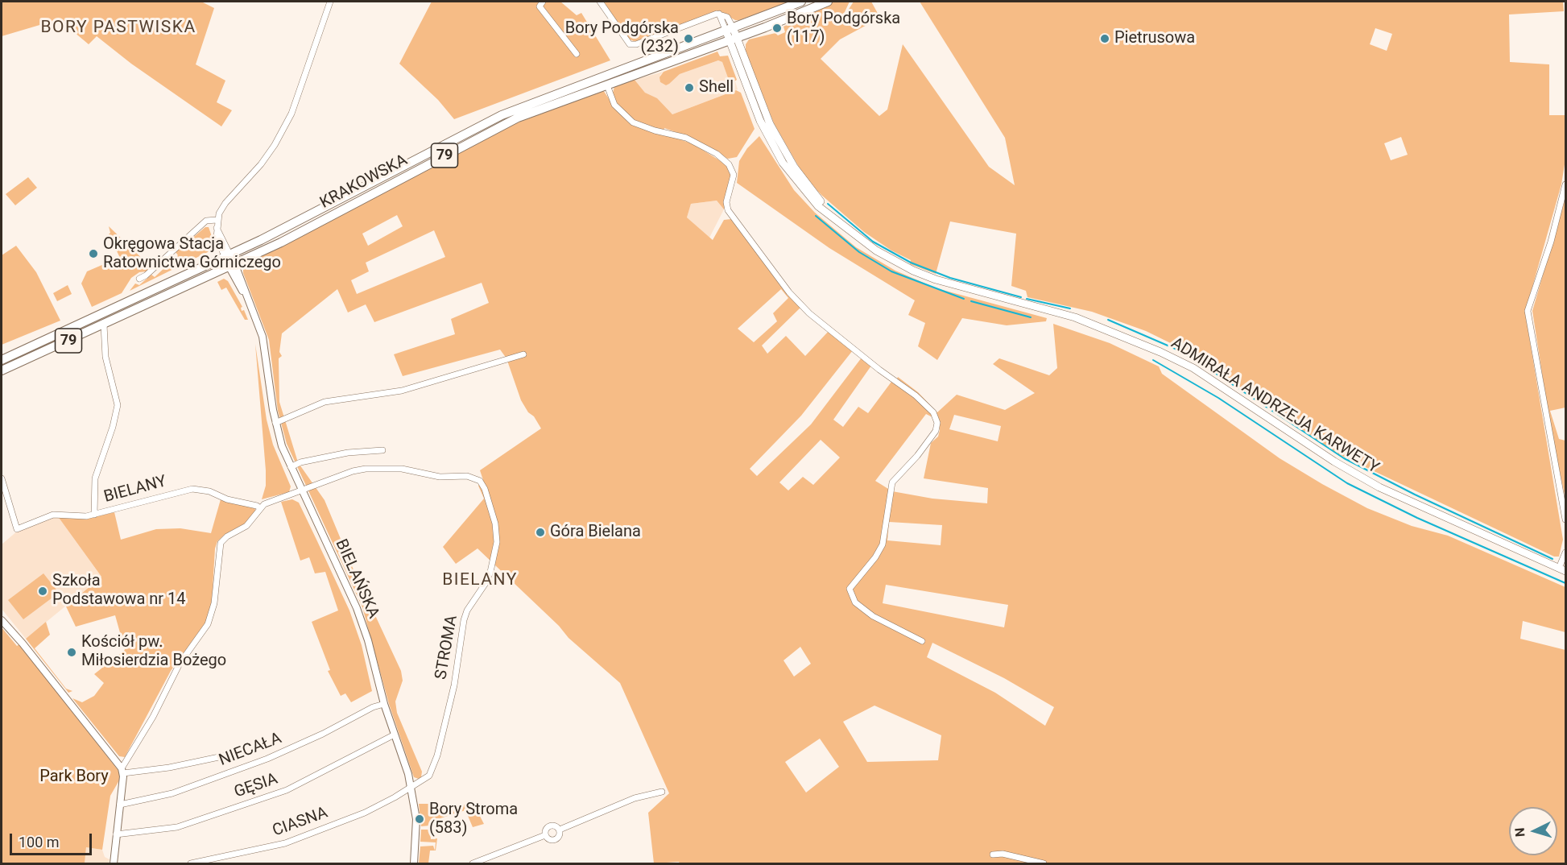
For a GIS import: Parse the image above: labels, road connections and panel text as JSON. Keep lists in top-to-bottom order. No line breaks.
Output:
{"streets":{"main road":["79","KRAKOWSKA","ADMIRAŁA ANDRZEJA KARWETY"],"street":["BIELANY","BIELAŃSKA","STROMA","NIECAŁA","GĘSIA","CIASNA"]},"crossings":[["KRAKOWSKA","ADMIRAŁA ANDRZEJA KARWETY"],["KRAKOWSKA","BIELAŃSKA"],["BIELAŃSKA","STROMA"],["BIELAŃSKA","NIECAŁA"],["BIELAŃSKA","GĘSIA"],["BIELAŃSKA","CIASNA"],["STROMA","CIASNA"]],"districts":["BORY PASTWISKA","BIELANY"],"parks":["Park Bory"],"places":["Bory Podgórska (117)","Bory Podgórska (232)","Pietrusowa","Shell","Okręgowa Stacja Ratownictwa Górniczego","Góra Bielana","Szkoła Podstawowa nr 14","Kościół pw. Miłosierdzia Bożego","Bory Stroma (583)"],"scale_bar":"100 m","north":"left"}
